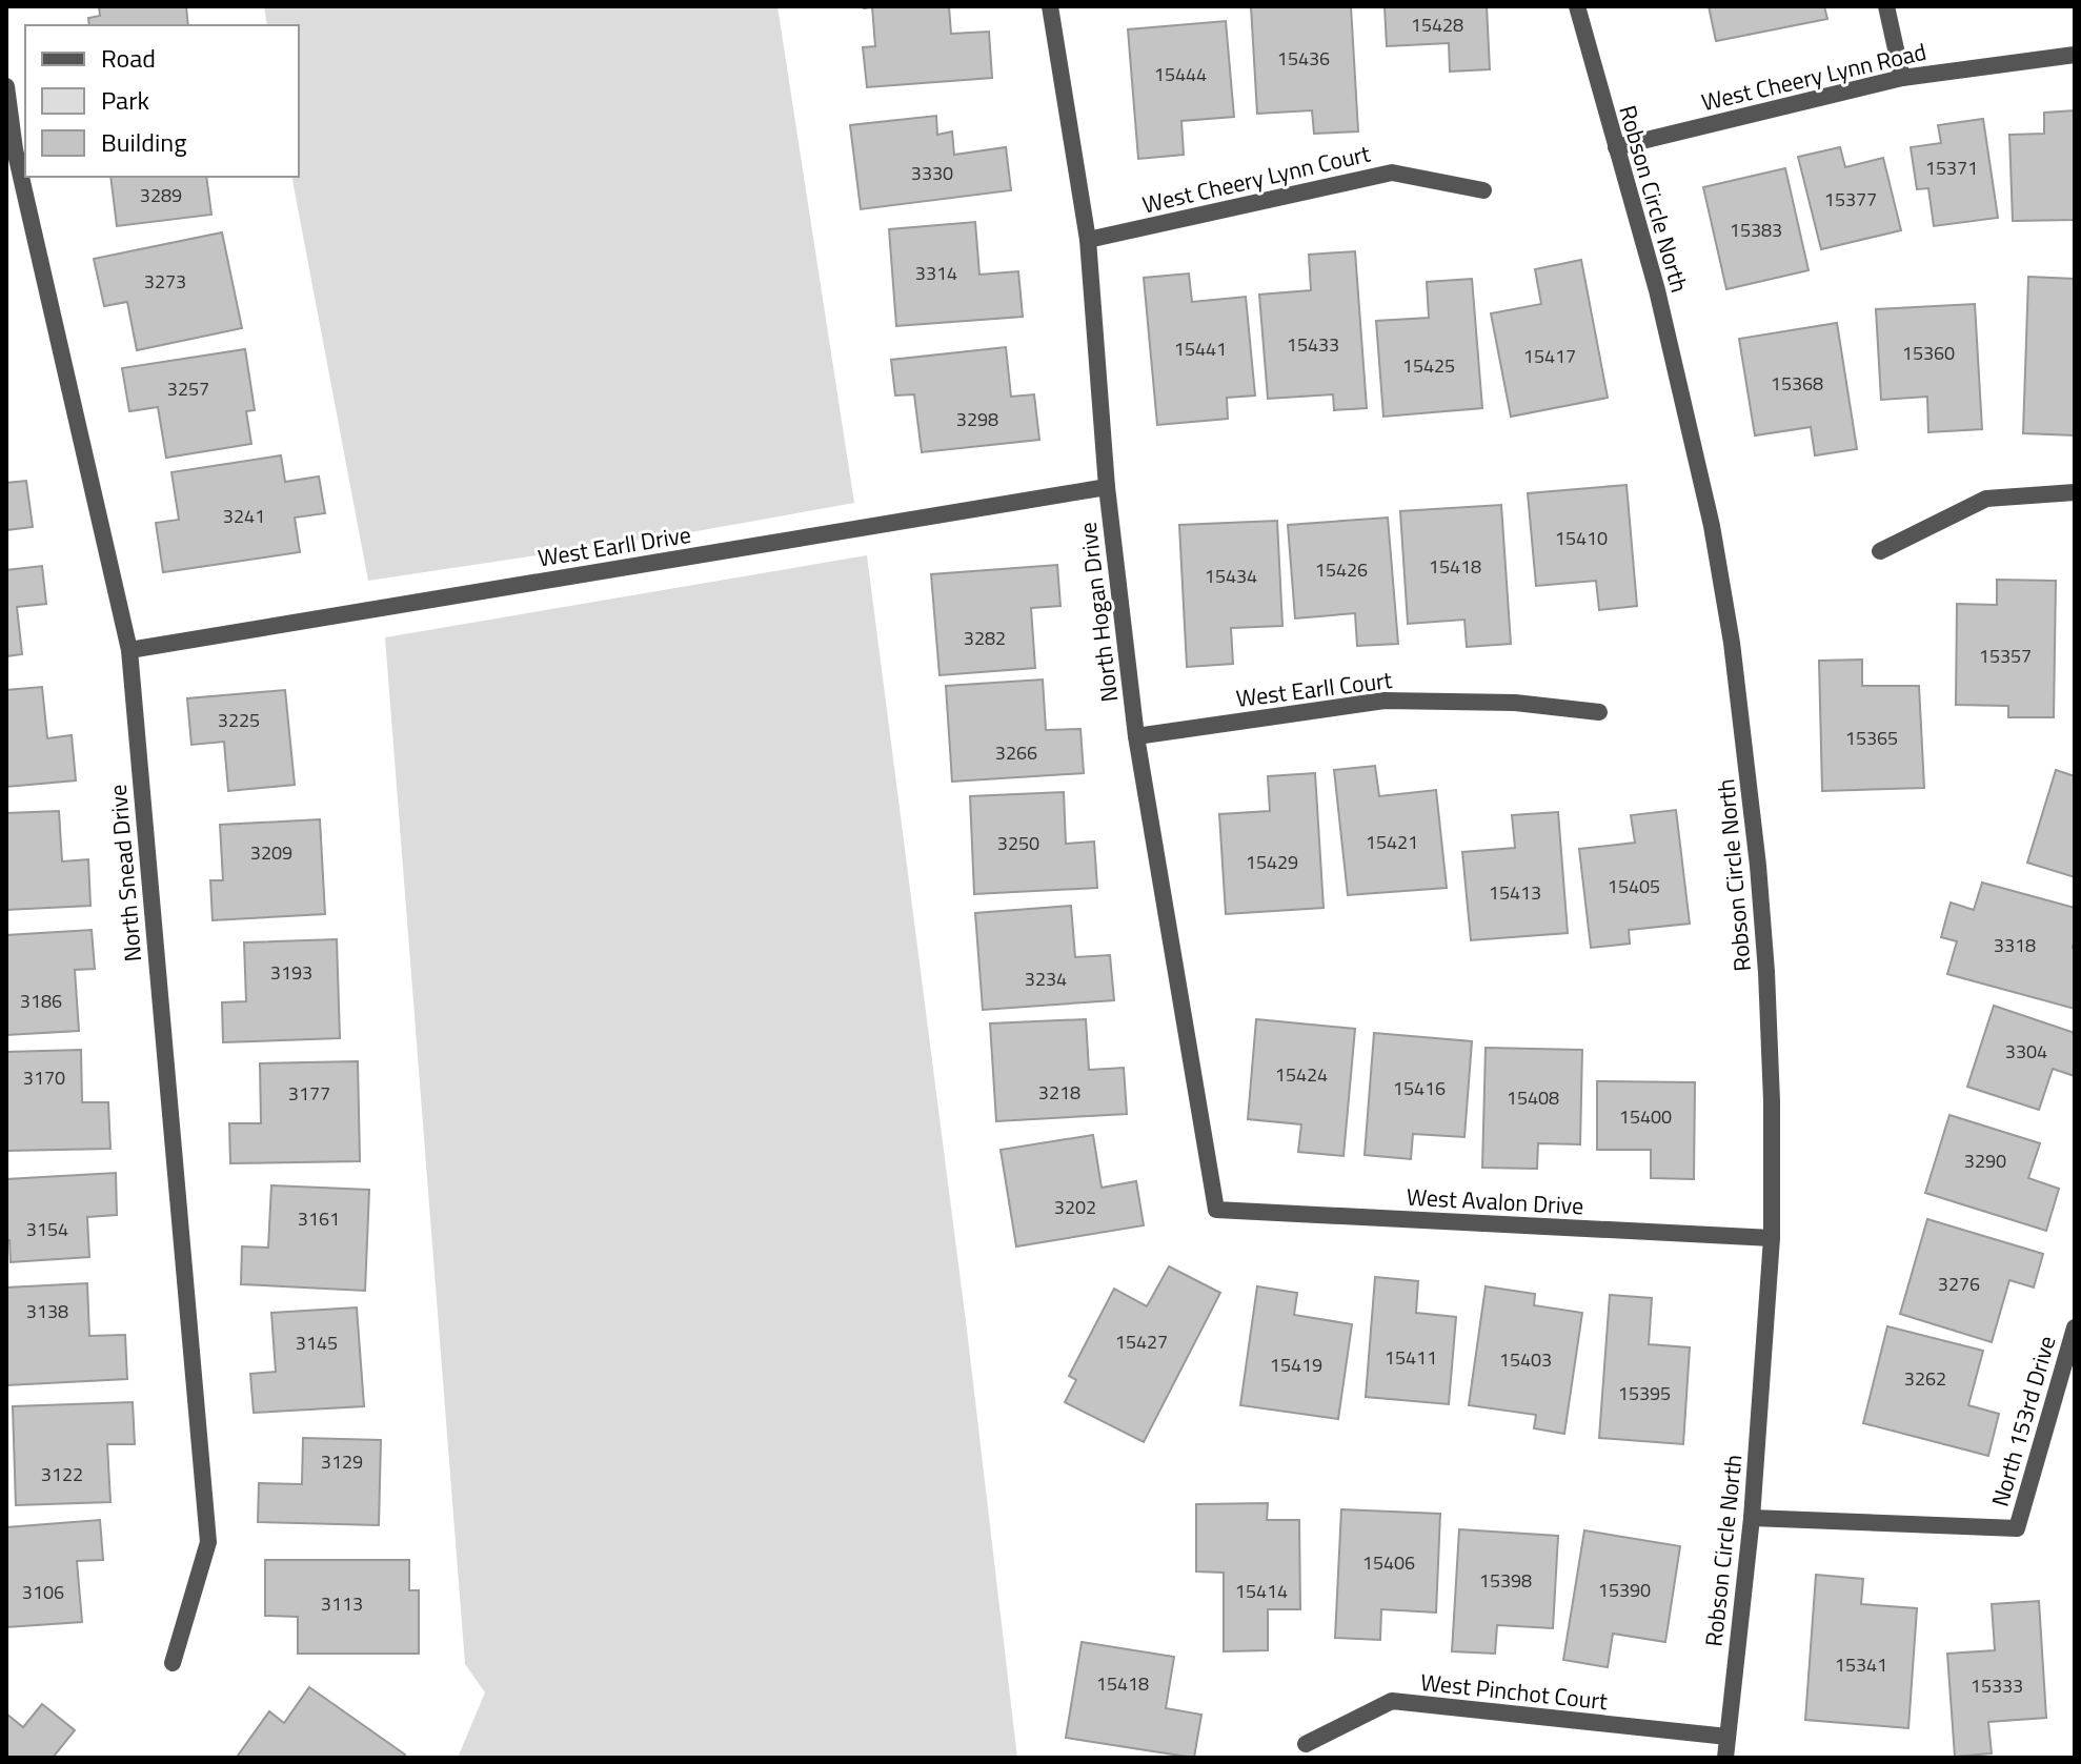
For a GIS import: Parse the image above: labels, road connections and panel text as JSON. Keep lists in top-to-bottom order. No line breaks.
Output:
{"streets":{"street":["West Cheery Lynn Road","West Cheery Lynn Court","Robson Circle North","West Earll Drive","North Hogan Drive","West Earll Court","North Snead Drive","West Avalon Drive","North 153rd Drive","West Pinchot Court"]},"crossings":[["West Cheery Lynn Road","Robson Circle North"],["West Cheery Lynn Court","North Hogan Drive"],["Robson Circle North","West Avalon Drive"],["Robson Circle North","North 153rd Drive"],["Robson Circle North","West Pinchot Court"],["West Earll Drive","North Hogan Drive"],["West Earll Drive","North Snead Drive"],["North Hogan Drive","West Earll Court"],["North Hogan Drive","West Avalon Drive"]],"house_numbers":["15428","15436","15444","15371","3330","3289","15377","15383","3314","3273","15433","15441","15360","15417","15425","15368","3257","3298","3241","15410","15418","15426","15434","3282","15357","3225","15365","3266","15421","3250","3209","15429","15405","15413","3318","3193","3234","3186","3304","15424","3170","15416","3218","3177","15408","15400","3290","3202","3161","3154","3276","3138","15427","3145","15411","15403","15419","3262","15395","3129","3122","15406","15398","15390","15414","3106","3113","15341","15418","15333"],"legend":["Road","Park","Building"]}
